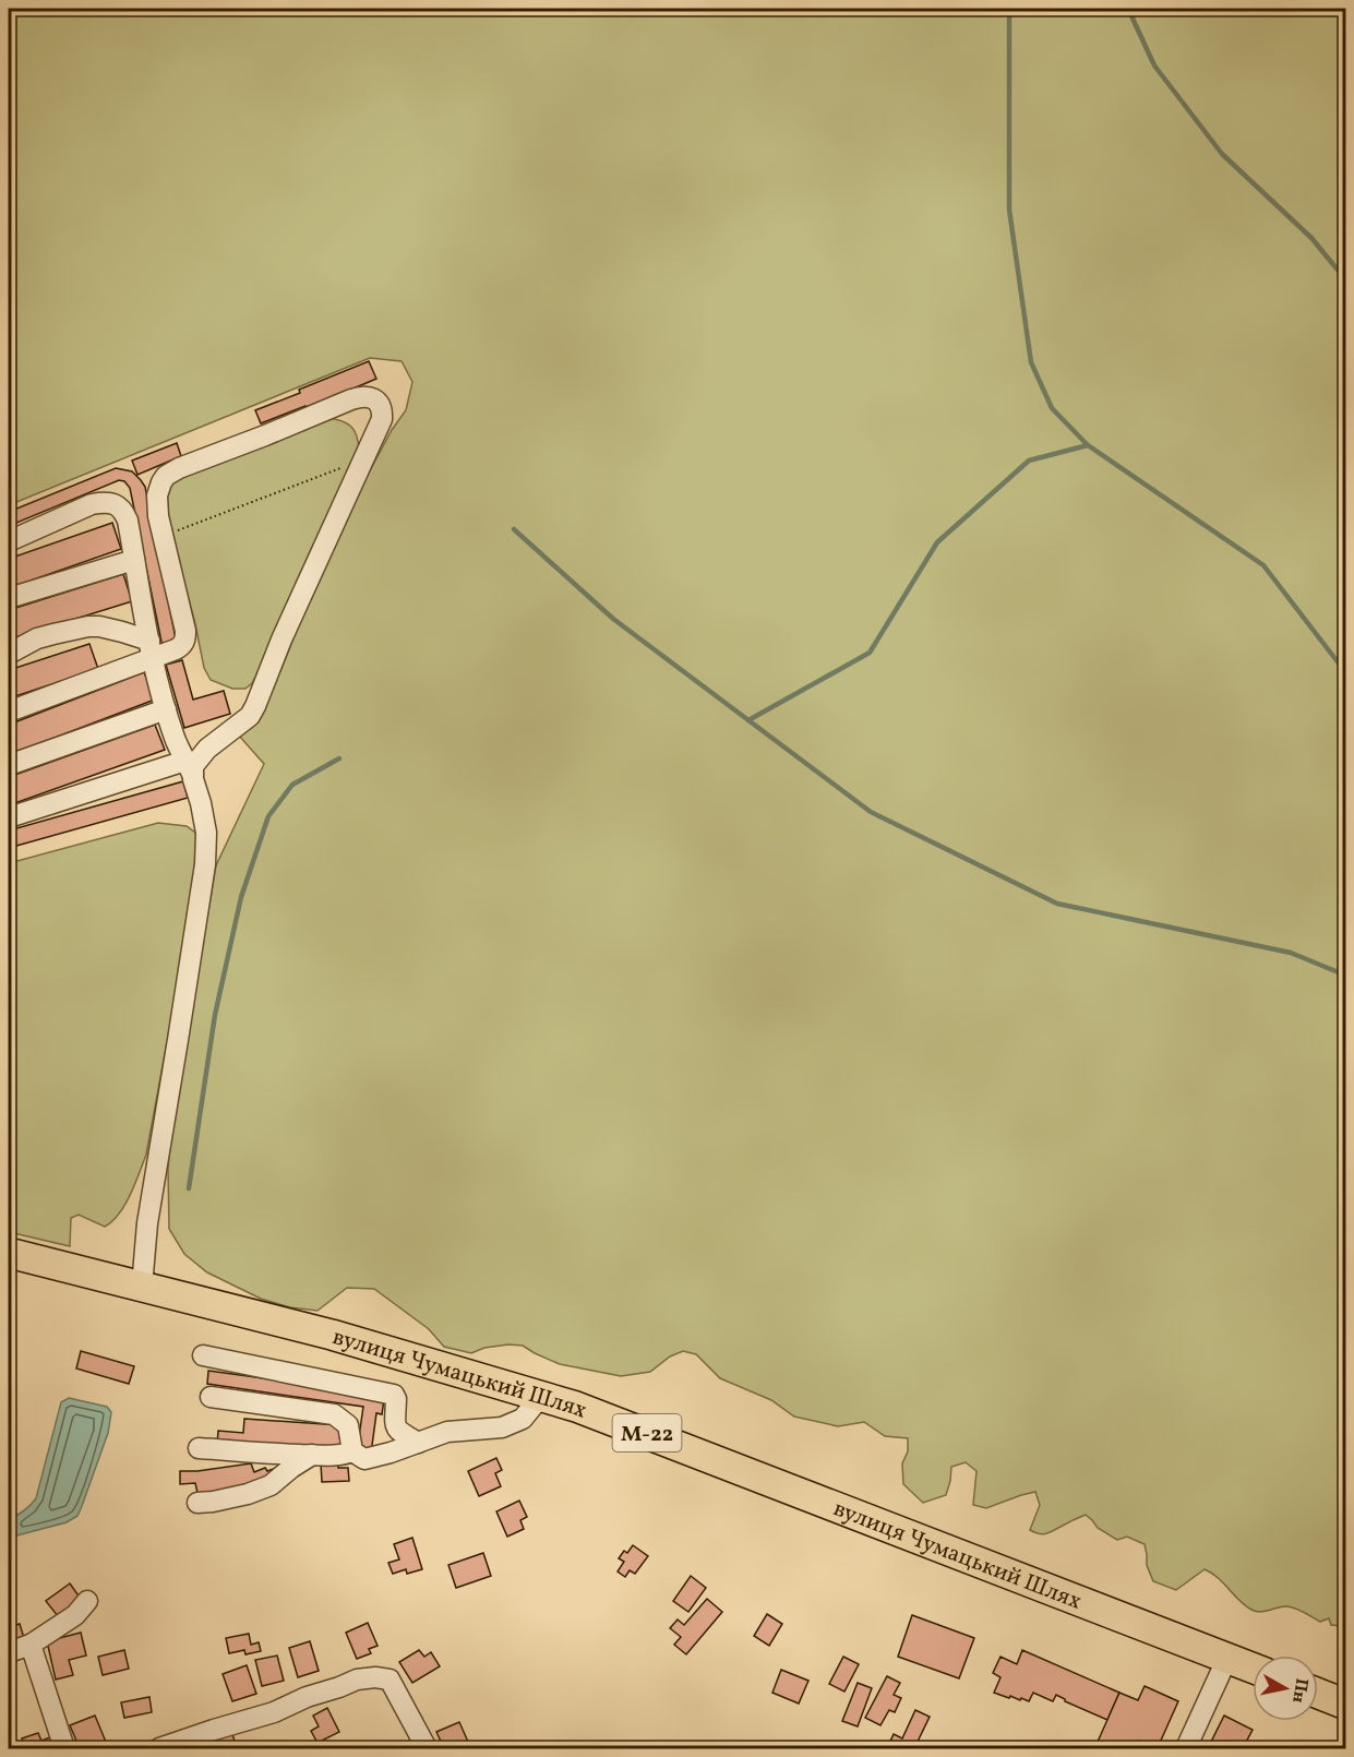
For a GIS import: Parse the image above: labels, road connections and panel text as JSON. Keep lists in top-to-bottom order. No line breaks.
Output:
{"streets":{"highway":["вулиця Чумацький Шлях","М-22"]},"north":"right"}
